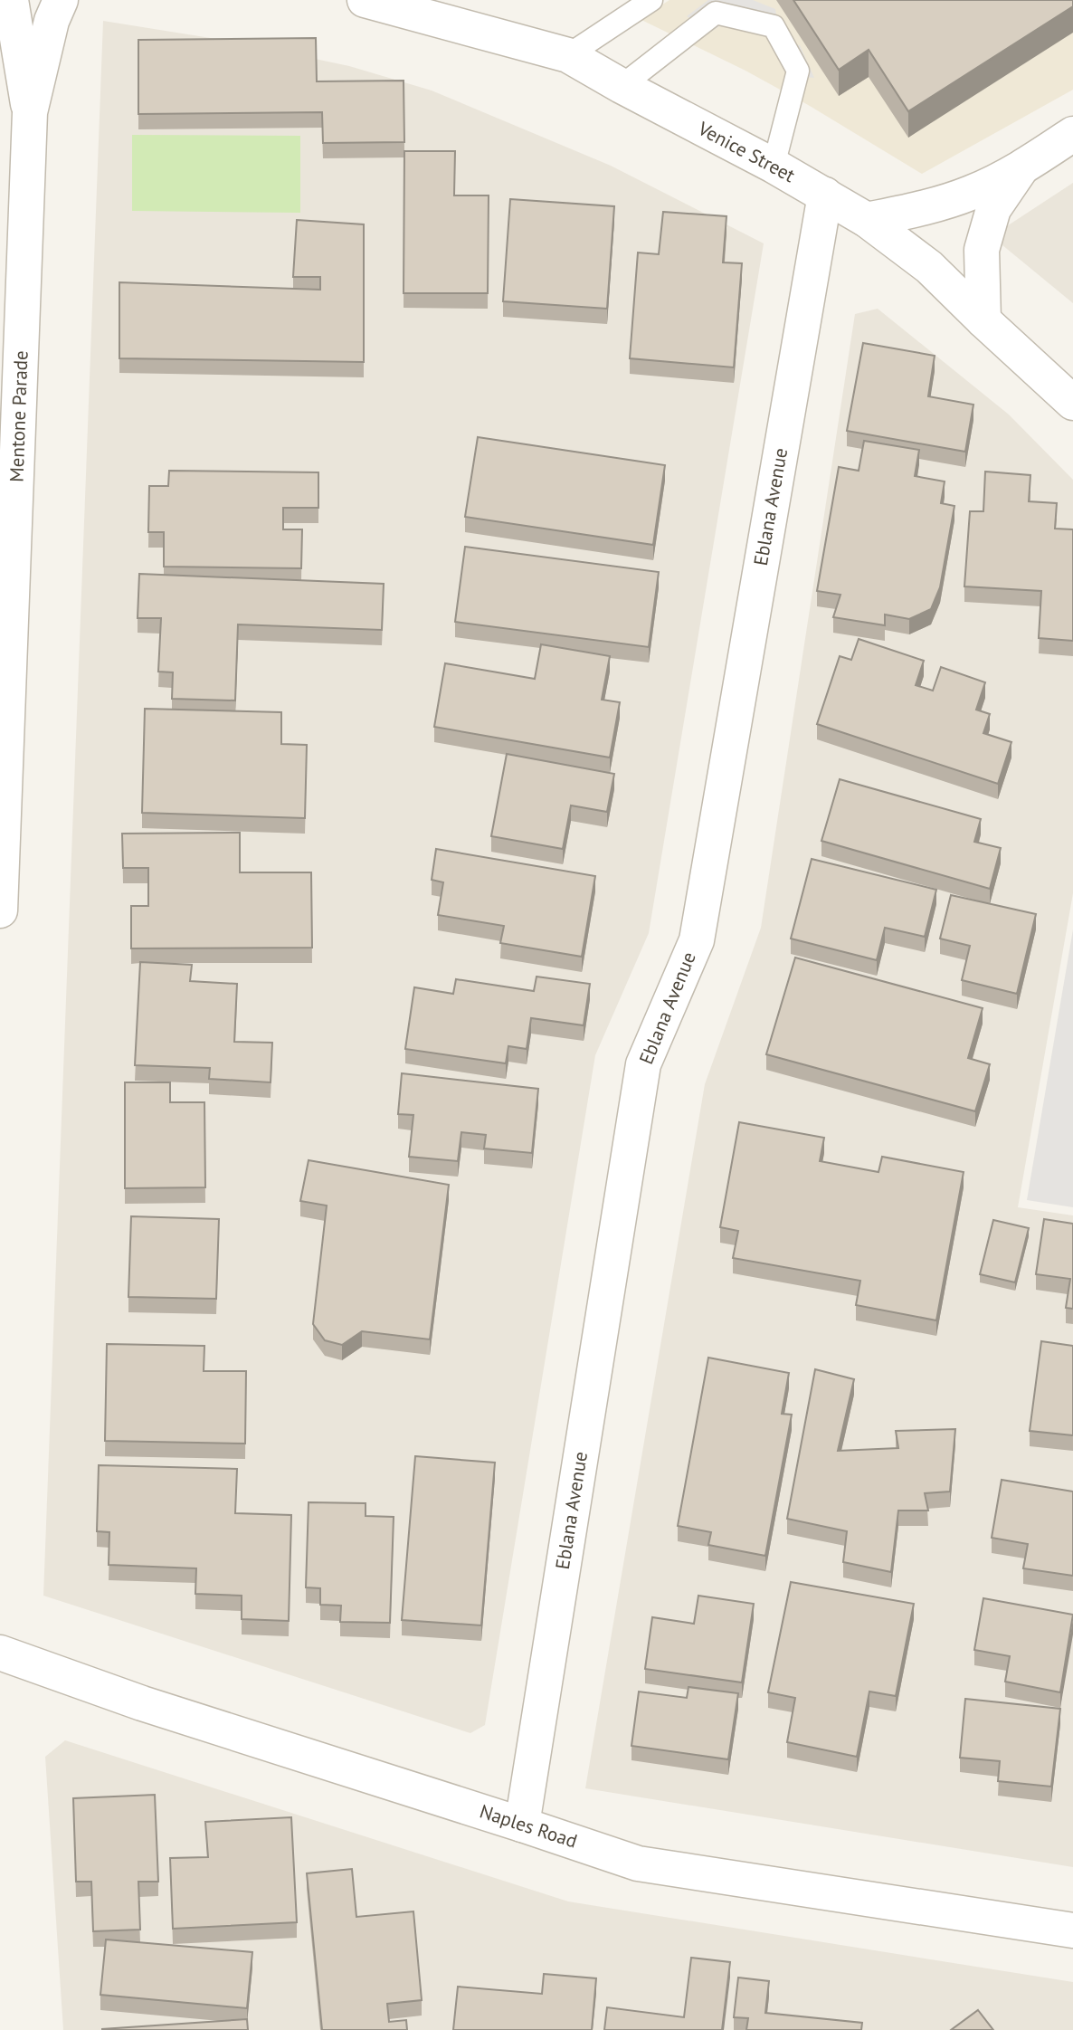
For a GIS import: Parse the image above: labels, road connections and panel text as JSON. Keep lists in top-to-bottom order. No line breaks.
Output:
{"streets":{"street":["Venice Street","Mentone Parade","Eblana Avenue","Naples Road"]},"crossings":[["Venice Street","Eblana Avenue"],["Eblana Avenue","Naples Road"]]}
